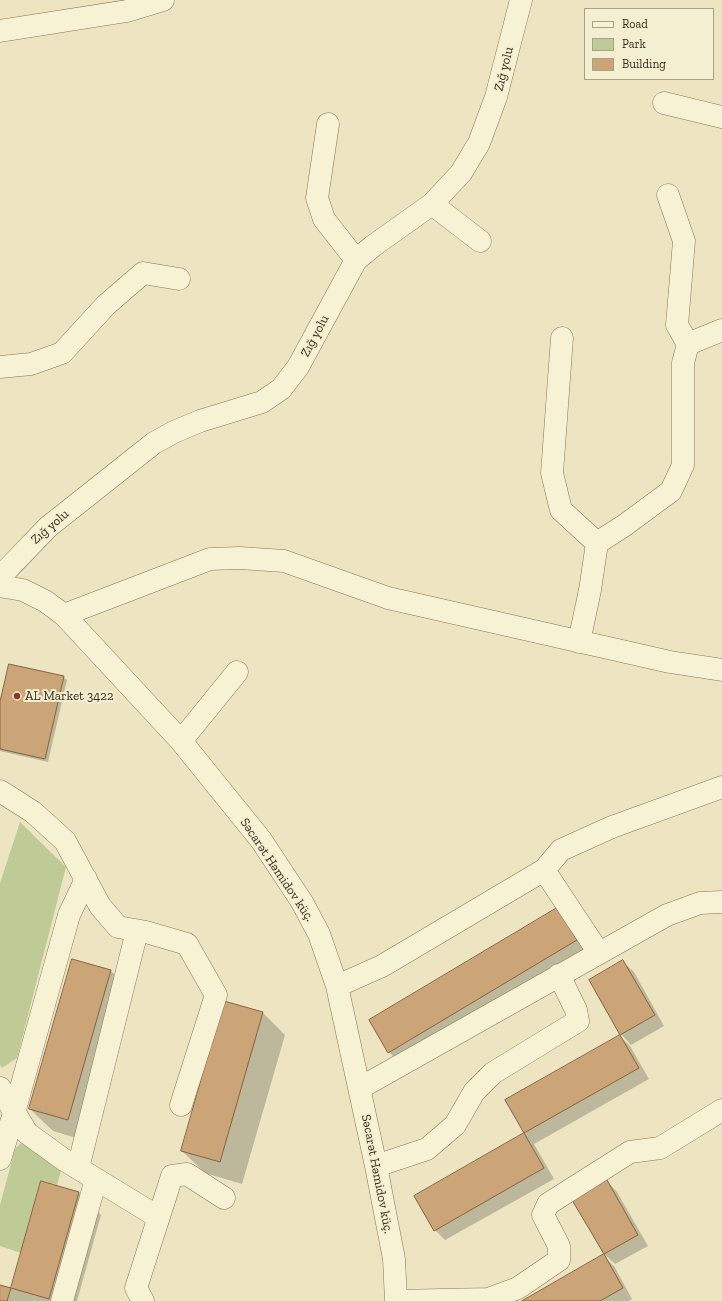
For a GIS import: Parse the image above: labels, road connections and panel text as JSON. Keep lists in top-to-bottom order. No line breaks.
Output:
{"streets":{"street":["Zığ yolu","Səcarət Həmidov küç."]},"places":["AL Market 3422"],"legend":["Road","Park","Building"]}
